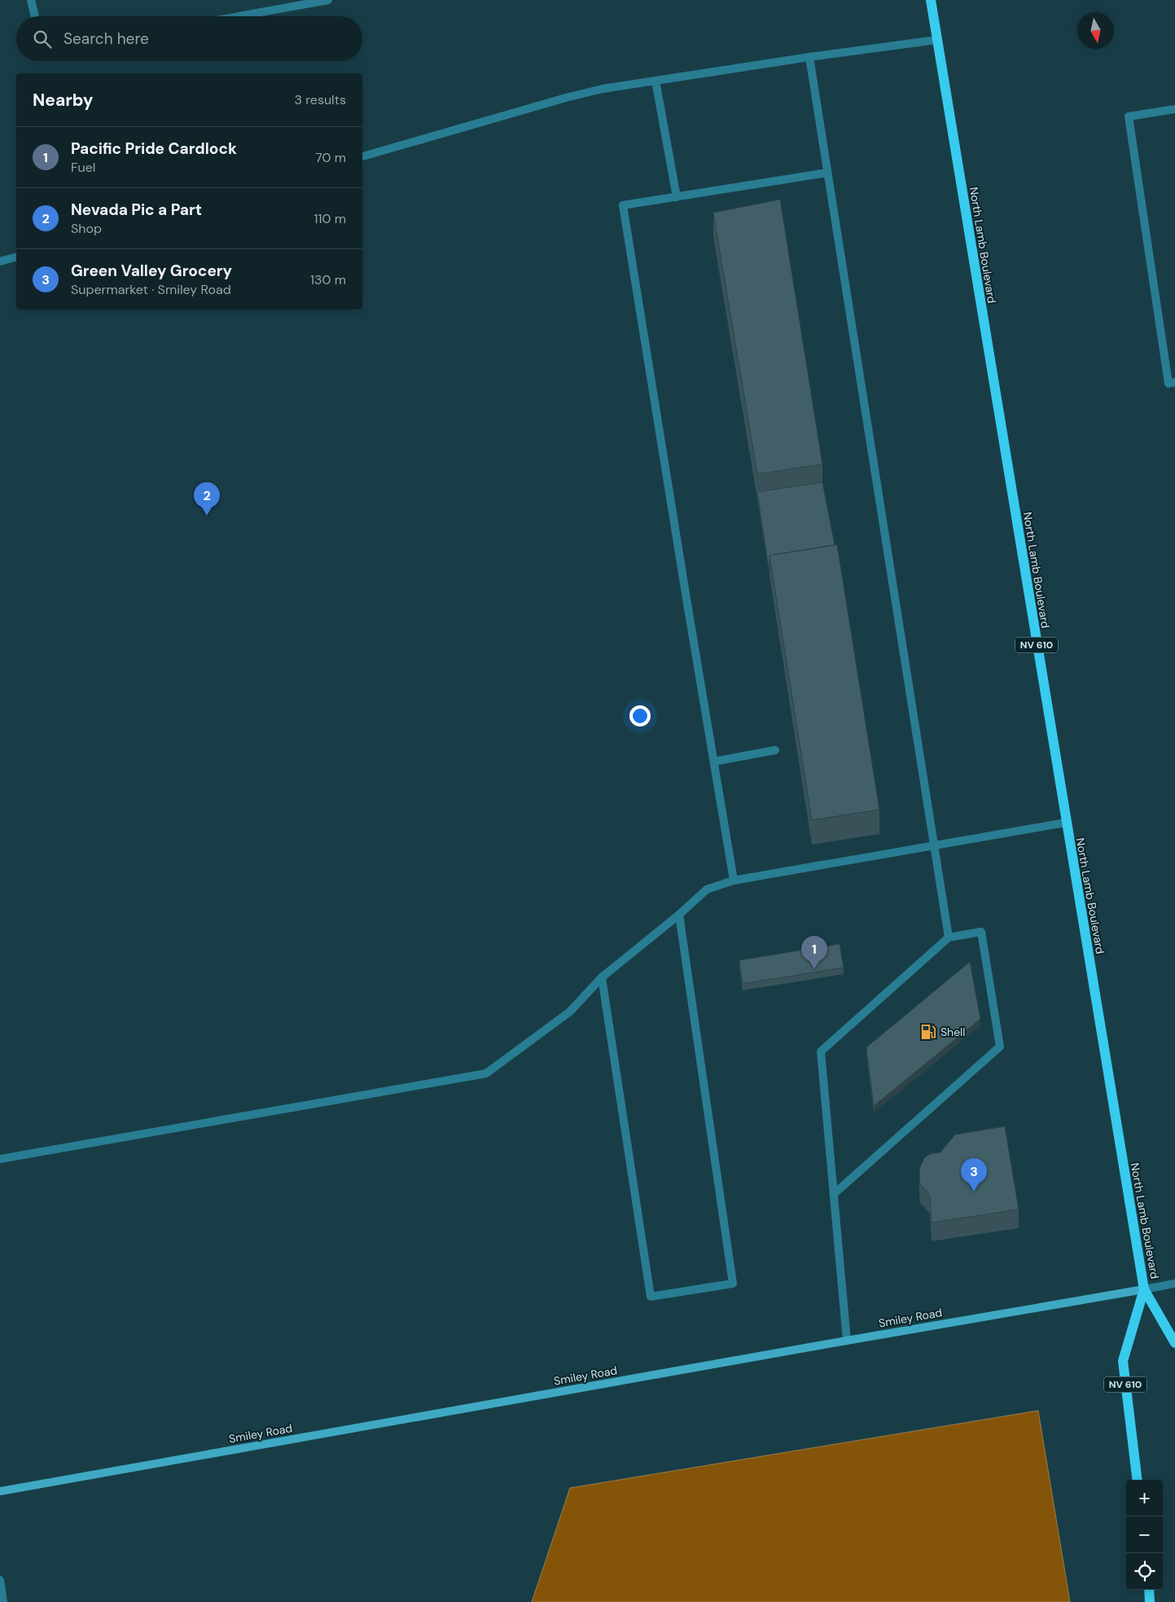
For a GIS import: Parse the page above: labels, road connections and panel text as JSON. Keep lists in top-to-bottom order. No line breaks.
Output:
{"streets":{"main road":["North Lamb Boulevard","NV 610"],"street":["Smiley Road"]},"crossings":[["North Lamb Boulevard","Smiley Road"]],"places":{"fuel station":["Shell"]},"north":"bottom","page":{"search":"Search here","heading":["Nearby","3 results"],"list":[{"mark":"1","name":"Pacific Pride Cardlock","note":"Fuel","value":"70 m"},{"mark":"2","name":"Nevada Pic a Part","note":"Shop","value":"110 m"},{"mark":"3","name":"Green Valley Grocery","note":"Supermarket · Smiley Road","value":"130 m"}],"pins":["2","1","3"],"map_buttons":["+","−"]}}
